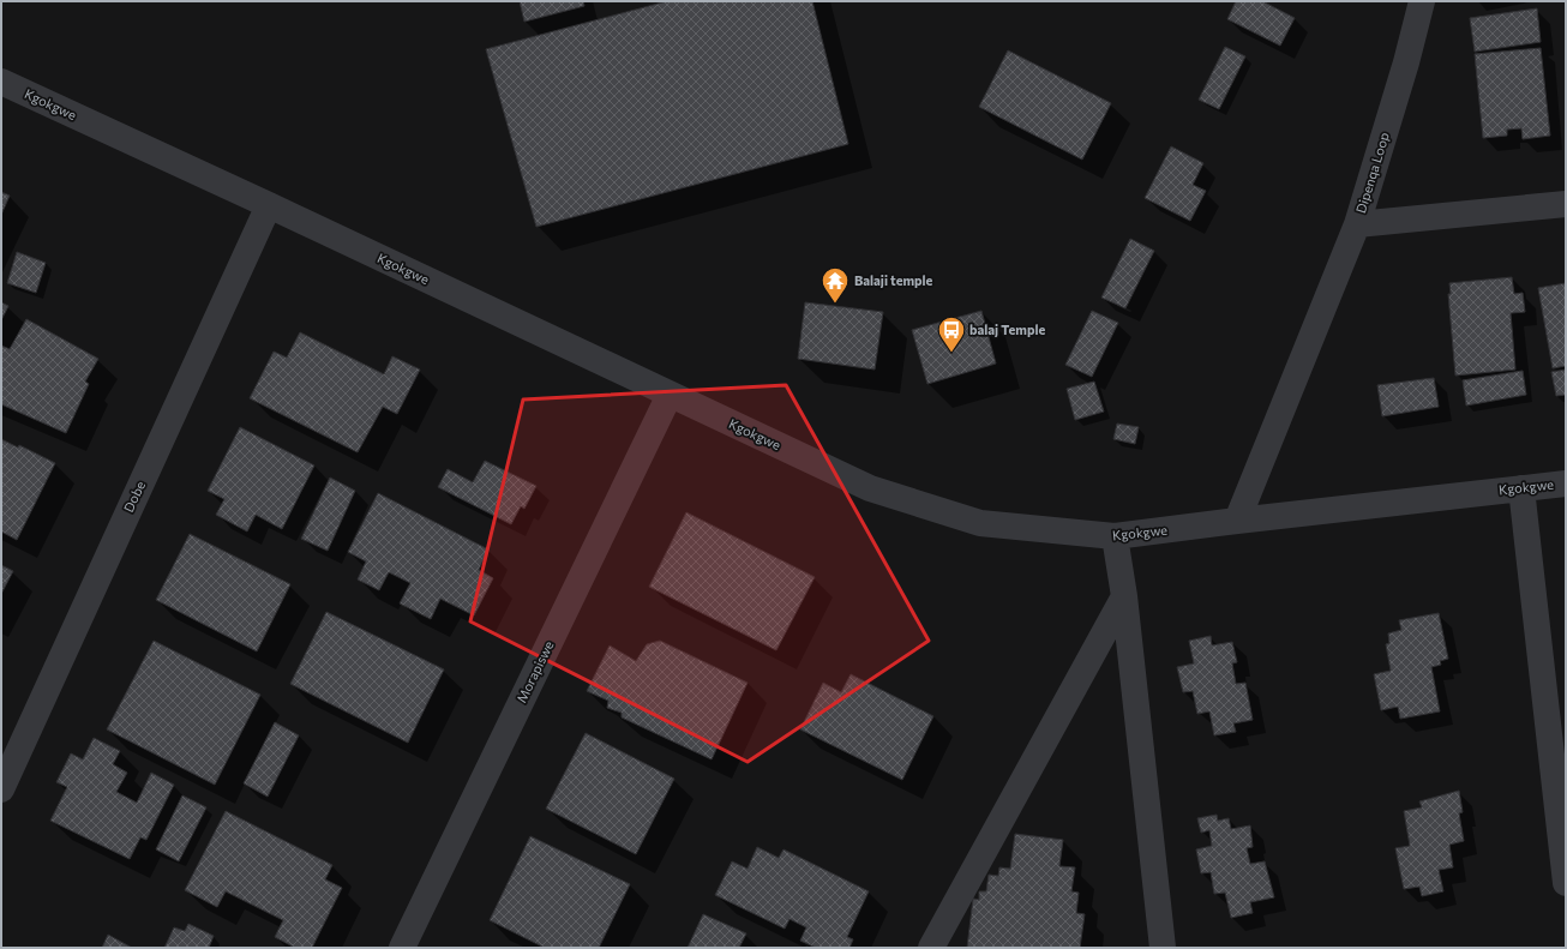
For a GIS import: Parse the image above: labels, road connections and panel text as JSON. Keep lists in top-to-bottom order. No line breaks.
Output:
{"streets":{"street":["Kgokgwe","Dipenqa Loop","Dobe","Morapiswe"]},"crossings":[["Kgokgwe","Dobe"],["Kgokgwe","Morapiswe"]],"places":{"temple":["Balaji temple"],"bus stop":["balaj Temple"]}}
